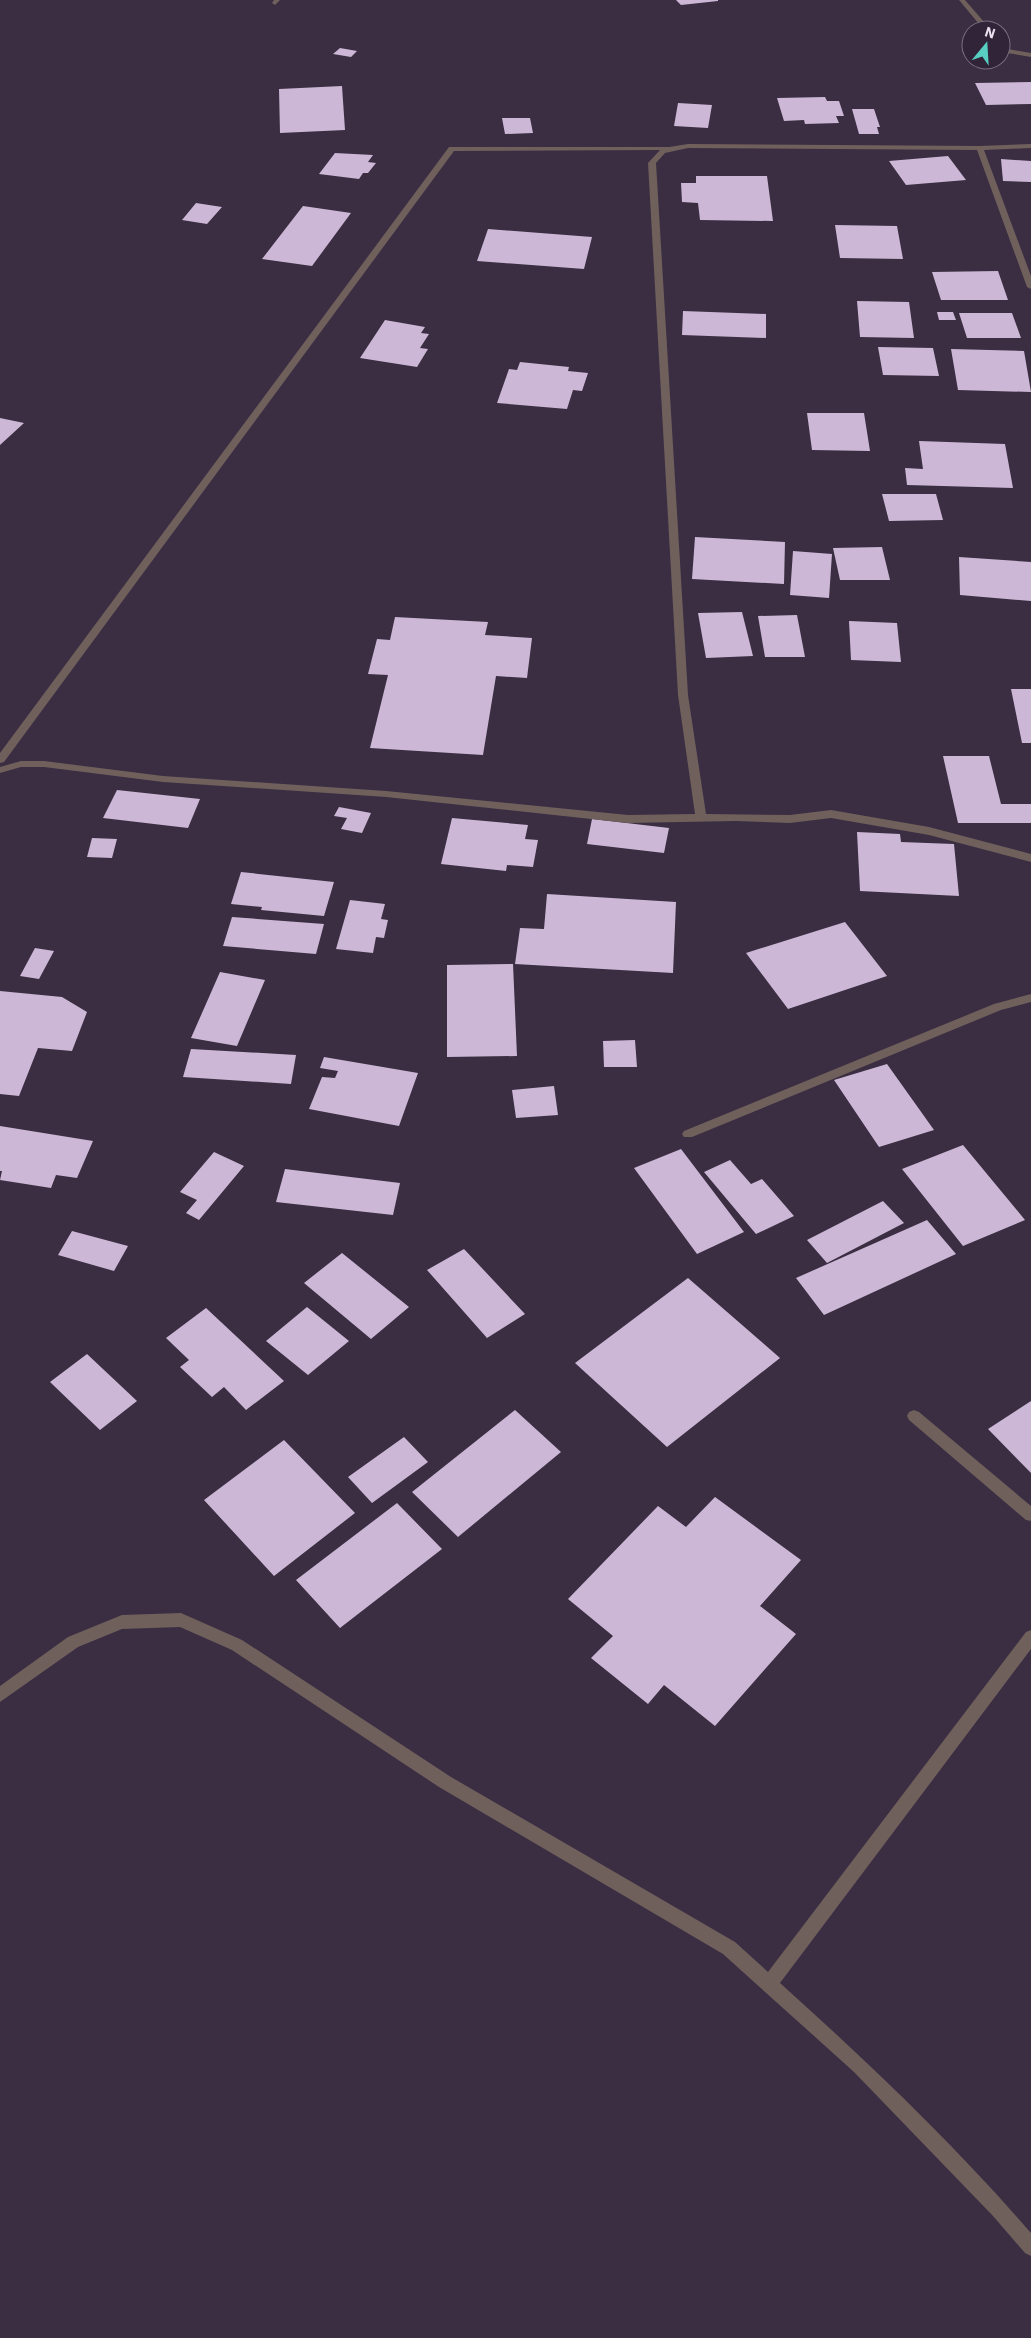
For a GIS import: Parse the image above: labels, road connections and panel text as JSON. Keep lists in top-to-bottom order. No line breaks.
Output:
{"north":"top"}
